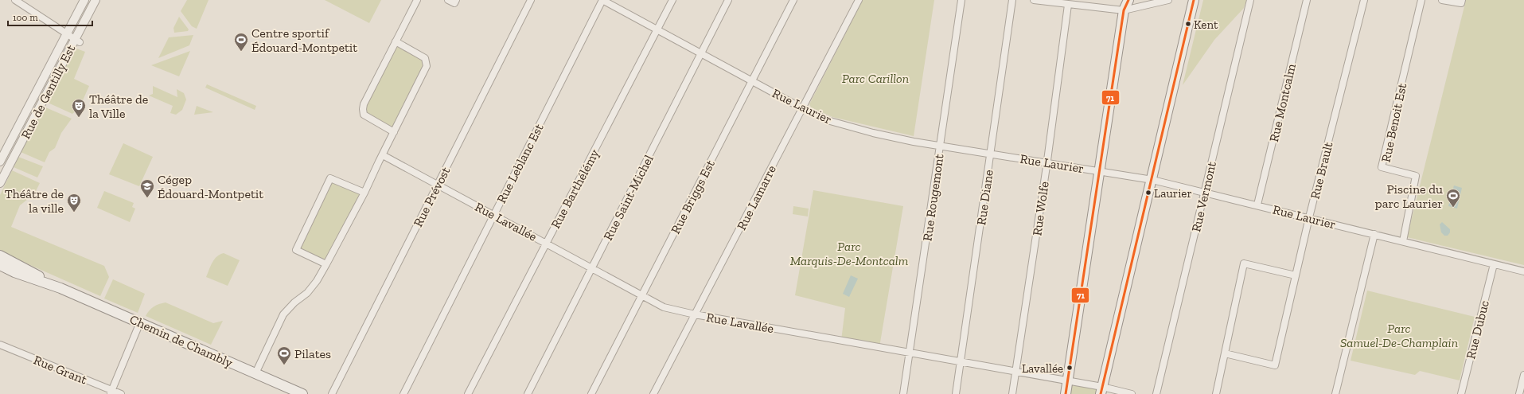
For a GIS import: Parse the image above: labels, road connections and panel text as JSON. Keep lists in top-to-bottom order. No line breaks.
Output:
{"streets":{"main road":["Chemin de Chambly"],"street":["Rue de Gentilly Est","Rue Montcalm","Rue Laurier","Rue Benoit Est","Rue Leblanc Est","Rue Brault","Rue Barthélémy","Rue Prévost","Rue Briggs Est","Rue Vermont","Rue Saint-Michel","Rue Lamarre","Rue Rougemont","Rue Diane","Rue Wolfe","Rue Lavallée","Rue Dubuc","Rue Grant"]},"crossings":[["Rue Montcalm","Rue Laurier"],["Rue Laurier","Rue Benoit Est"],["Rue Laurier","Rue Leblanc Est"],["Rue Laurier","Rue Brault"],["Rue Laurier","Rue Barthélémy"],["Rue Laurier","Rue Briggs Est"],["Rue Laurier","Rue Vermont"],["Rue Laurier","Rue Saint-Michel"],["Rue Laurier","Rue Lamarre"],["Rue Laurier","Rue Rougemont"],["Rue Laurier","Rue Diane"],["Rue Laurier","Rue Wolfe"],["Rue Laurier","Rue Dubuc"],["Rue Leblanc Est","Rue Lavallée"],["Rue Barthélémy","Rue Lavallée"],["Rue Prévost","Rue Lavallée"],["Rue Briggs Est","Rue Lavallée"],["Rue Saint-Michel","Rue Lavallée"],["Rue Lamarre","Rue Lavallée"],["Rue Rougemont","Rue Lavallée"],["Rue Diane","Rue Lavallée"],["Rue Wolfe","Rue Lavallée"]],"parks":["Parc Carillon","Parc Marquis-De-Montcalm","Parc Samuel-De-Champlain"],"places":{"other":["Kent","Laurier","Lavallée"],"sports":["Centre sportif Édouard-Montpetit","Piscine du parc Laurier","Pilates"],"theatre":["Théâtre de la Ville","Théâtre de la ville"],"school or university":["Cégep Édouard-Montpetit"]},"lines":["transit line 71"],"scale_bar":"100 m"}
